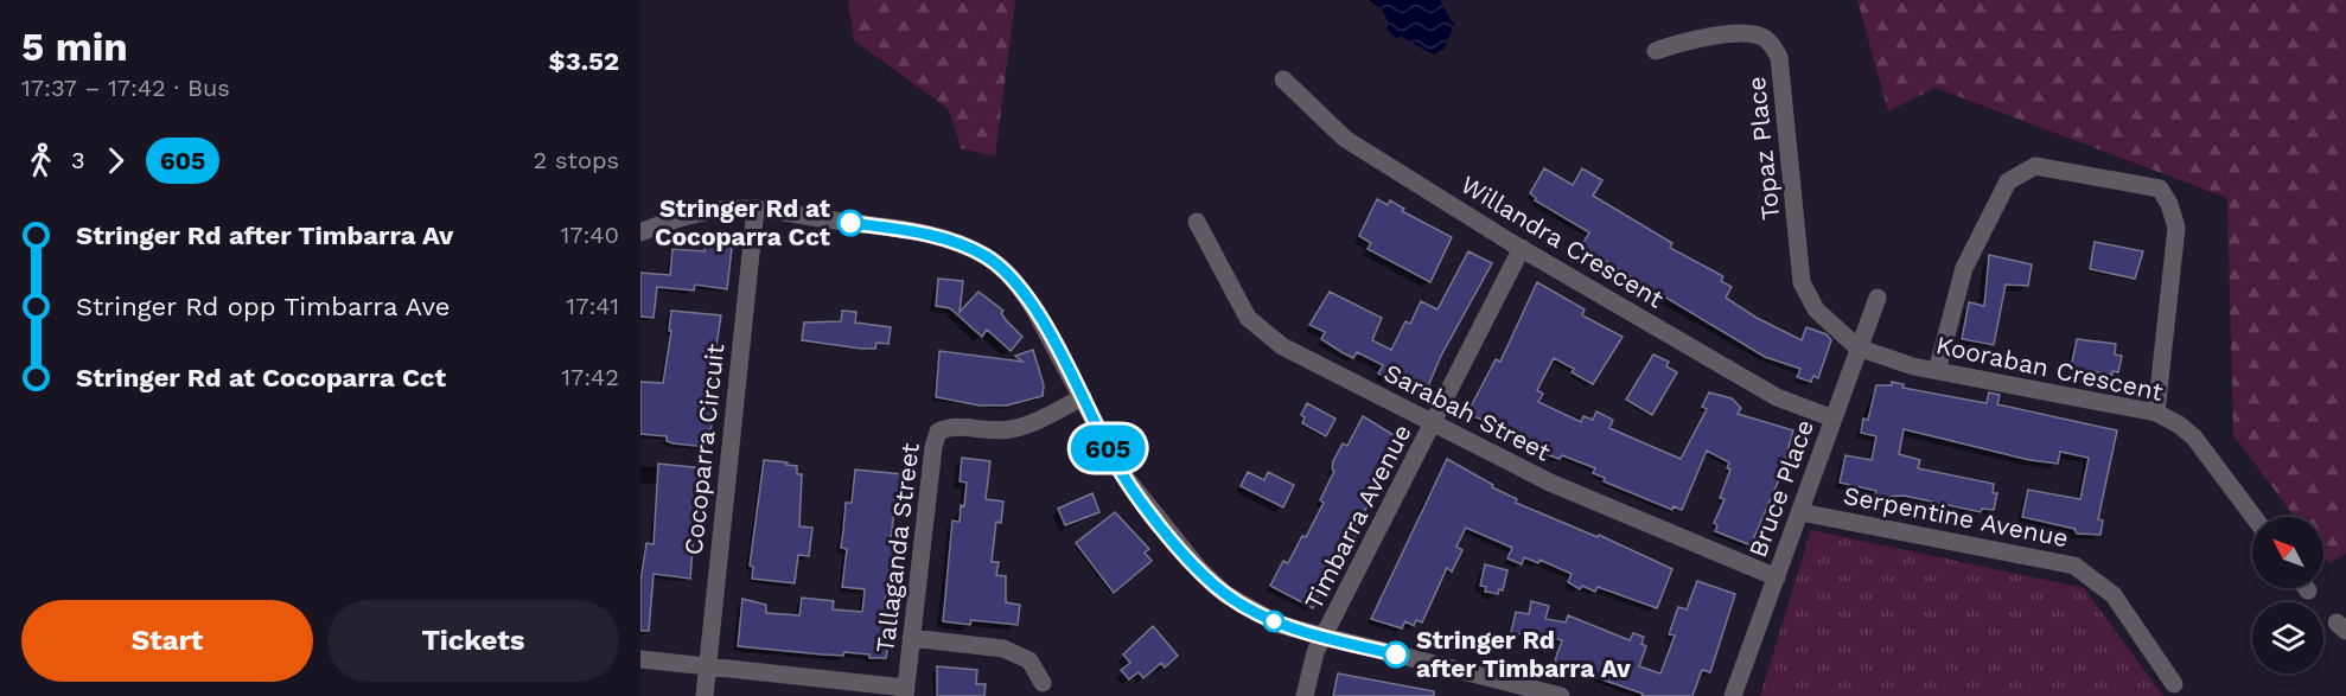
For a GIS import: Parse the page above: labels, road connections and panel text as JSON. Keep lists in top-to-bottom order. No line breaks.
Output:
{"streets":{"street":["Topaz Place","Willandra Crescent","Kooraban Crescent","Sarabah Street","Cocoparra Circuit","Bruce Place","Timbarra Avenue","Serpentine Avenue","Tallaganda Street"]},"crossings":[["Topaz Place","Kooraban Crescent"],["Topaz Place","Bruce Place"],["Willandra Crescent","Bruce Place"],["Willandra Crescent","Timbarra Avenue"],["Kooraban Crescent","Bruce Place"],["Sarabah Street","Bruce Place"],["Sarabah Street","Timbarra Avenue"],["Bruce Place","Serpentine Avenue"]],"places":["Stringer Rd at Cocoparra Cct","Stringer Rd after Timbarra Av"],"lines":["bus line 605"],"north":"top left","page":{"heading":["5 min","17:37 – 17:42 · Bus","$3.52"],"on_map":"605","legs":["3","605","2 stops"],"list":[{"name":"Stringer Rd after Timbarra Av","value":"17:40"},{"name":"Stringer Rd opp Timbarra Ave","value":"17:41"},{"name":"Stringer Rd at Cocoparra Cct","value":"17:42"}],"buttons":["Start","Tickets"]}}
